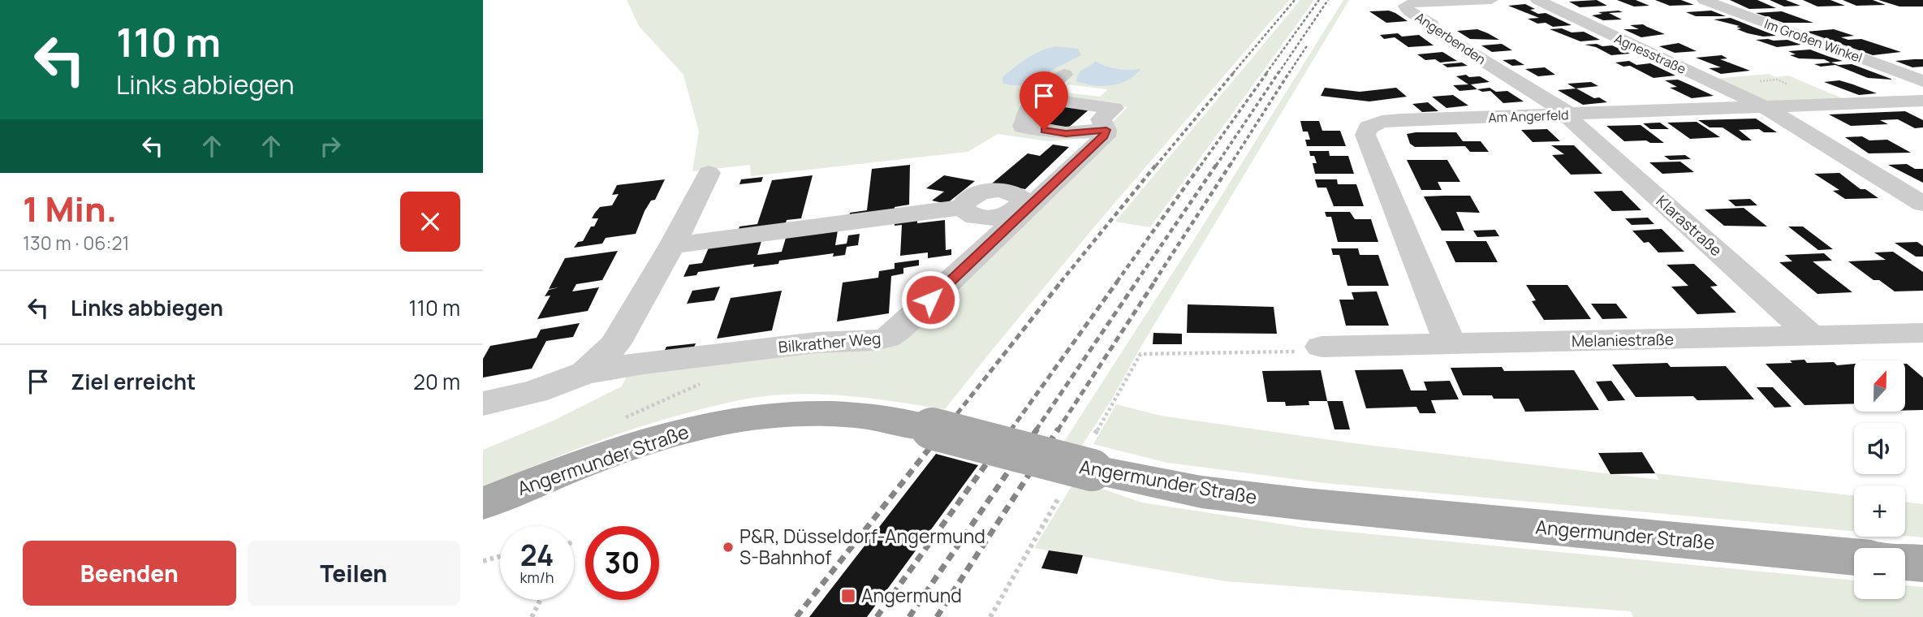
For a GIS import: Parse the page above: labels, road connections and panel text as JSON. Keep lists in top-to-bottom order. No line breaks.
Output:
{"streets":{"main road":["Angermunder Straße"],"street":["Angerbenden","Im Großen Winkel","Agnesstraße","Am Angerfeld","Klarastraße","Melaniestraße","Bilkrather Weg"]},"crossings":[["Angerbenden","Am Angerfeld"],["Angerbenden","Klarastraße"],["Agnesstraße","Am Angerfeld"],["Am Angerfeld","Klarastraße"],["Am Angerfeld","Melaniestraße"],["Klarastraße","Melaniestraße"]],"places":{"other":["P&R, Düsseldorf-Angermund S-Bahnhof"],"transit":["Angermund"]},"north":"top","page":{"turn":["110 m","Links abbiegen"],"heading":["1 Min.","130 m · 06:21"],"list":[{"name":"Links abbiegen","value":"110 m"},{"name":"Ziel erreicht","value":"20 m"}],"map_buttons":["+","−"],"speed":"24 km/h","limit":"30","buttons":["Beenden","Teilen"]}}
